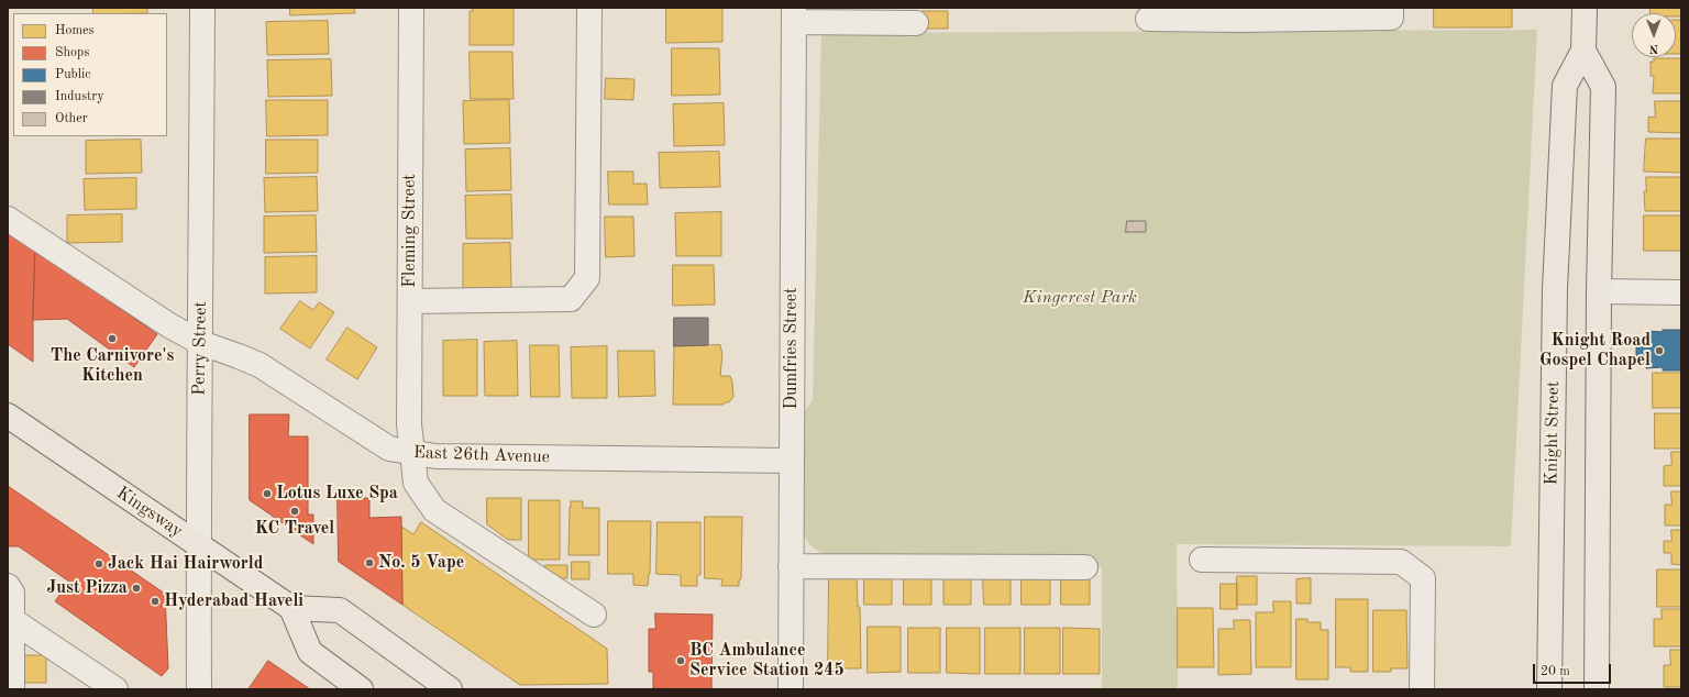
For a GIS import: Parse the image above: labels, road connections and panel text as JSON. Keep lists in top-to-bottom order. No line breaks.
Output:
{"streets":{"main road":["Knight Street","Kingsway"],"street":["Fleming Street","Perry Street","Dumfries Street","East 26th Avenue"]},"crossings":[["Fleming Street","East 26th Avenue"],["Perry Street","East 26th Avenue"],["Perry Street","Kingsway"],["Dumfries Street","East 26th Avenue"]],"parks":["Kingcrest Park"],"places":["The Carnivore's Kitchen","Knight Road Gospel Chapel","Lotus Luxe Spa","KC Travel","No. 5 Vape","Jack Hai Hairworld","Just Pizza","Hyderabad Haveli","BC Ambulance Service Station 245"],"legend":["Homes","Shops","Public","Industry","Other"],"scale_bar":"20 m","north":"bottom"}
